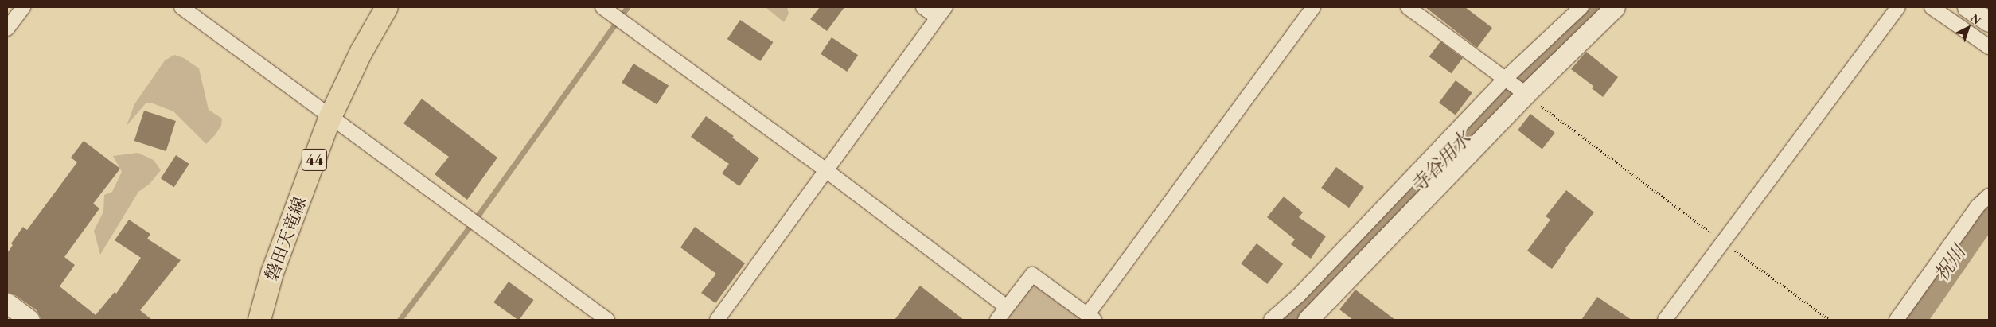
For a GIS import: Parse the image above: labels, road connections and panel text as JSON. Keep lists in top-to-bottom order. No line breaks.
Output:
{"streets":{"main road":["44","磐田天竜線"]},"water":["寺谷用水","祝川"],"north":"top right"}
